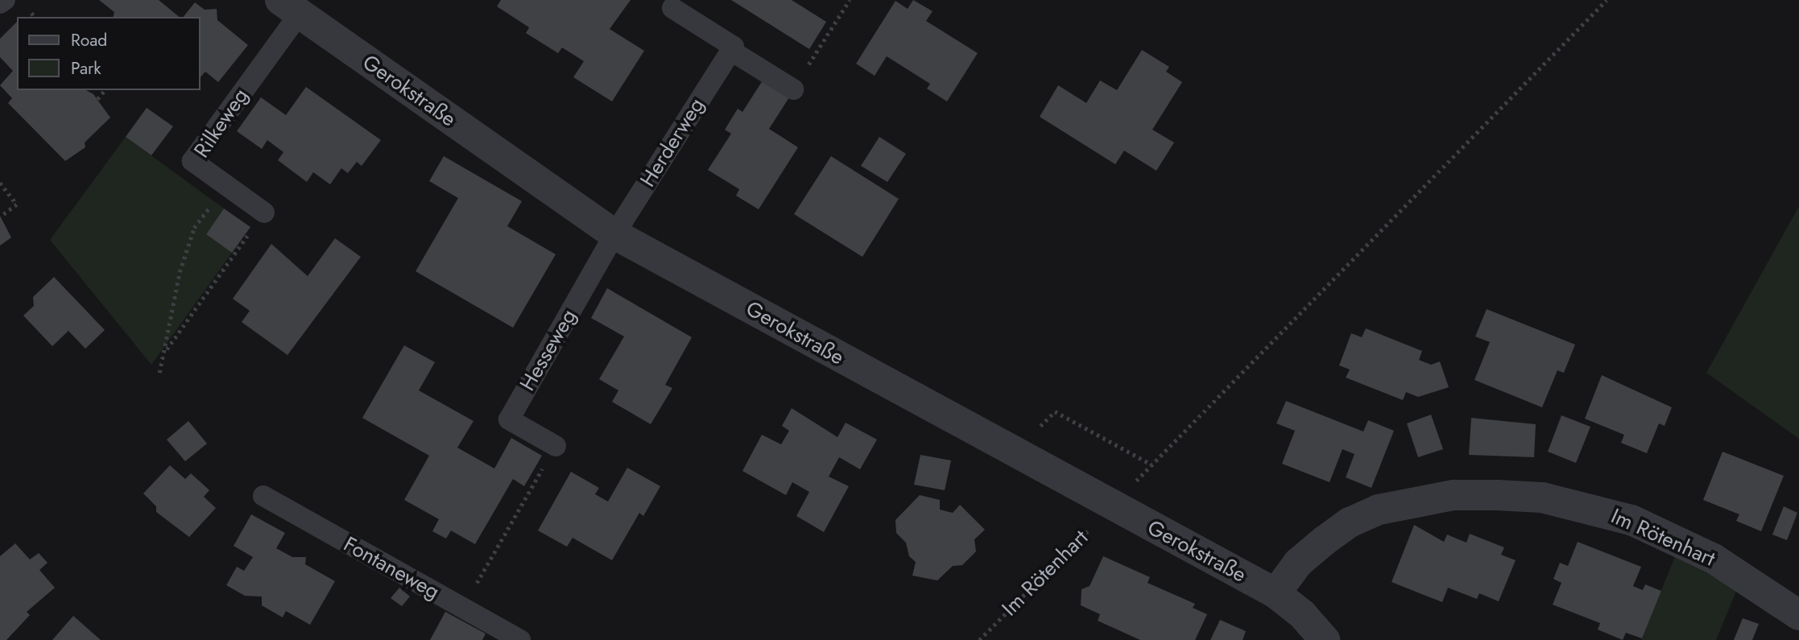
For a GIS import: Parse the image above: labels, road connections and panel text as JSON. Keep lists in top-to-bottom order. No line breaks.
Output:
{"streets":{"street":["Gerokstraße","Im Rötenhart"],"lane":["Rilkeweg","Herderweg","Hesseweg","Fontaneweg"]},"crossings":[["Gerokstraße","Rilkeweg"],["Gerokstraße","Herderweg"],["Gerokstraße","Hesseweg"],["Gerokstraße","Im Rötenhart"],["Herderweg","Hesseweg"]],"legend":["Road","Park"]}
